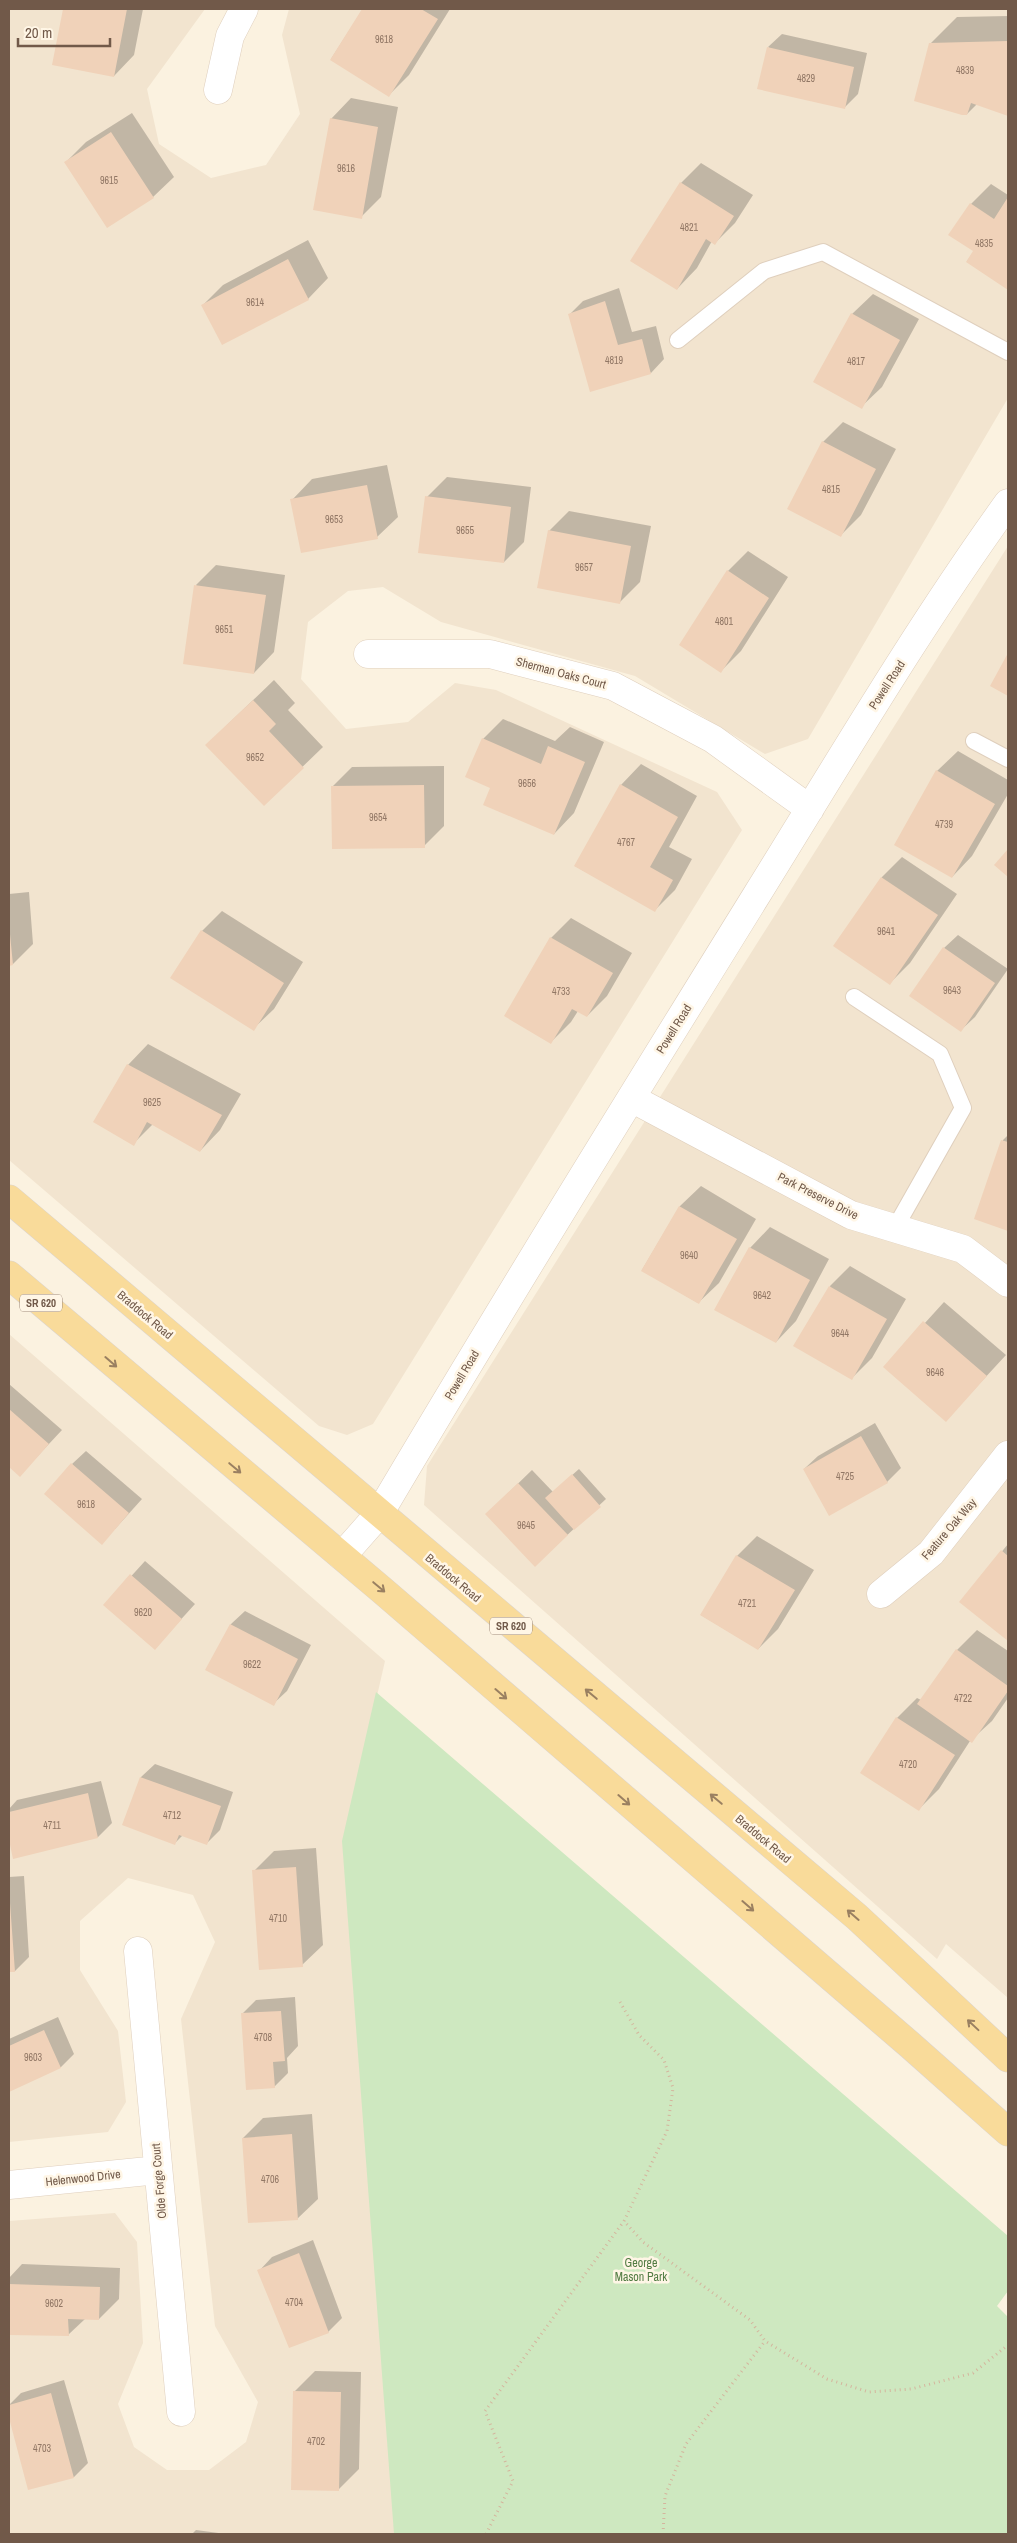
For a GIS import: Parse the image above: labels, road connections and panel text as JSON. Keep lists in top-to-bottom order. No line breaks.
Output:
{"streets":{"main road":["SR 620","Braddock Road"],"street":["Sherman Oaks Court","Powell Road","Park Preserve Drive","Feature Oak Way","Helenwood Drive","Olde Forge Court"]},"crossings":[["Sherman Oaks Court","Powell Road"],["Powell Road","Park Preserve Drive"],["Powell Road","SR 620"],["Powell Road","Braddock Road"],["Helenwood Drive","Olde Forge Court"]],"parks":["George Mason Park"],"house_numbers":["9618","4839","4829","9616","9615","4821","4835","9614","4819","4817","4815","9653","9655","9657","4801","9651","9652","9656","9654","4739","4767","9641","9643","4733","9625","9640","9642","9644","9646","4725","9618","9645","4721","9620","9622","4722","4720","4712","4711","4710","4708","9603","4706","4704","9602","4702","4703"],"scale_bar":"20 m"}
